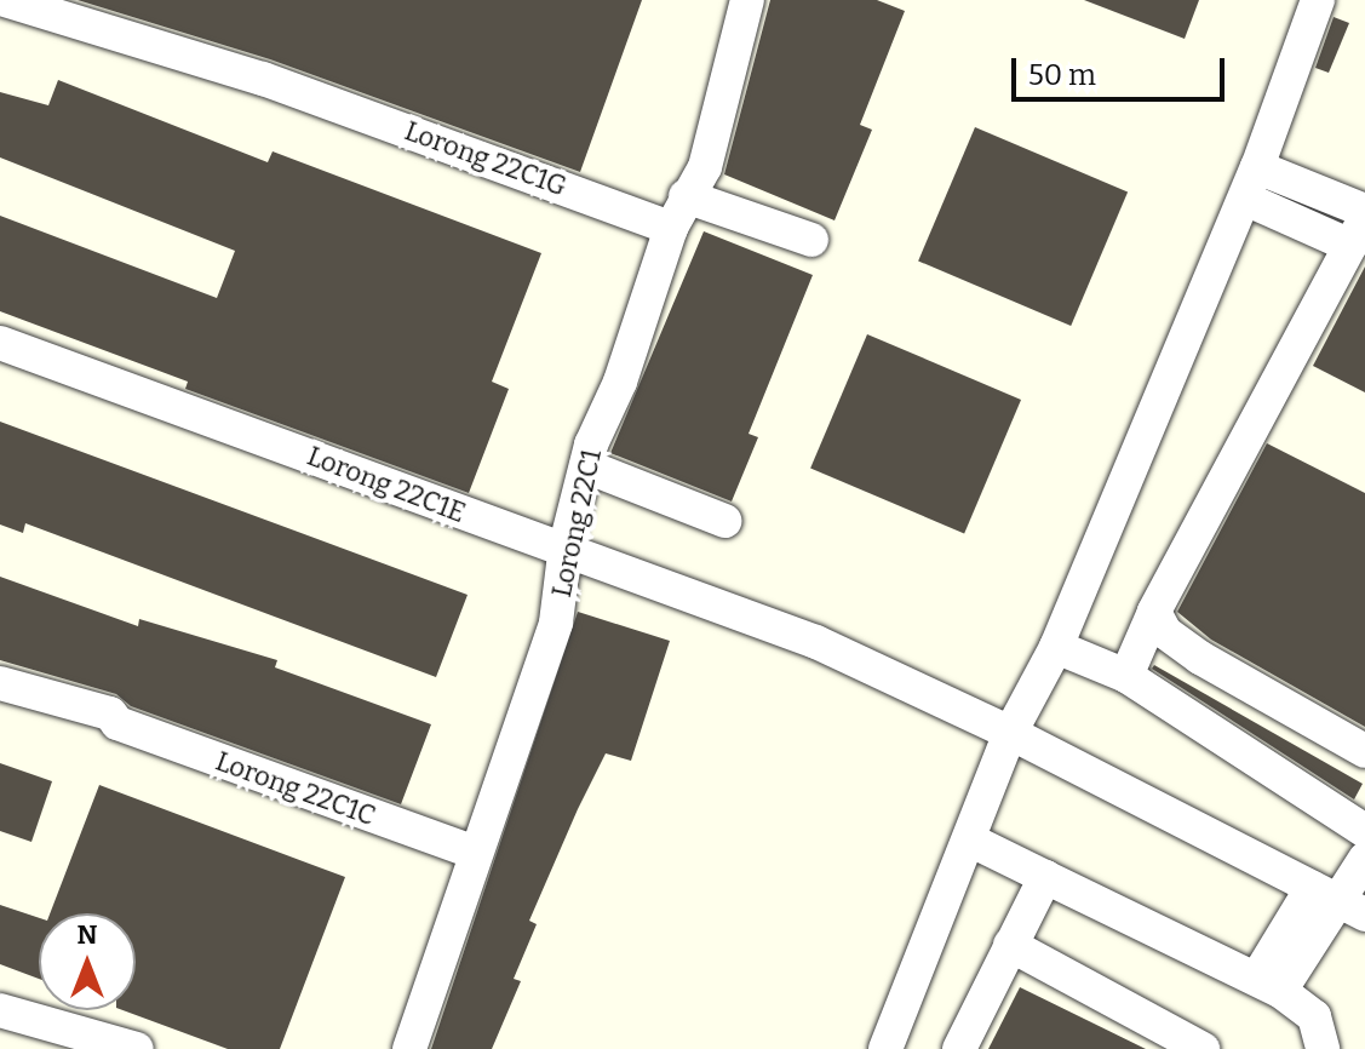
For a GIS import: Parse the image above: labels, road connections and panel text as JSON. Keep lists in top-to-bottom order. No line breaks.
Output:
{"streets":{"street":["Lorong 22C1G","Lorong 22C1E","Lorong 22C1","Lorong 22C1C"]},"crossings":[["Lorong 22C1G","Lorong 22C1"],["Lorong 22C1E","Lorong 22C1"],["Lorong 22C1","Lorong 22C1C"]],"scale_bar":"50 m","north":"top"}
